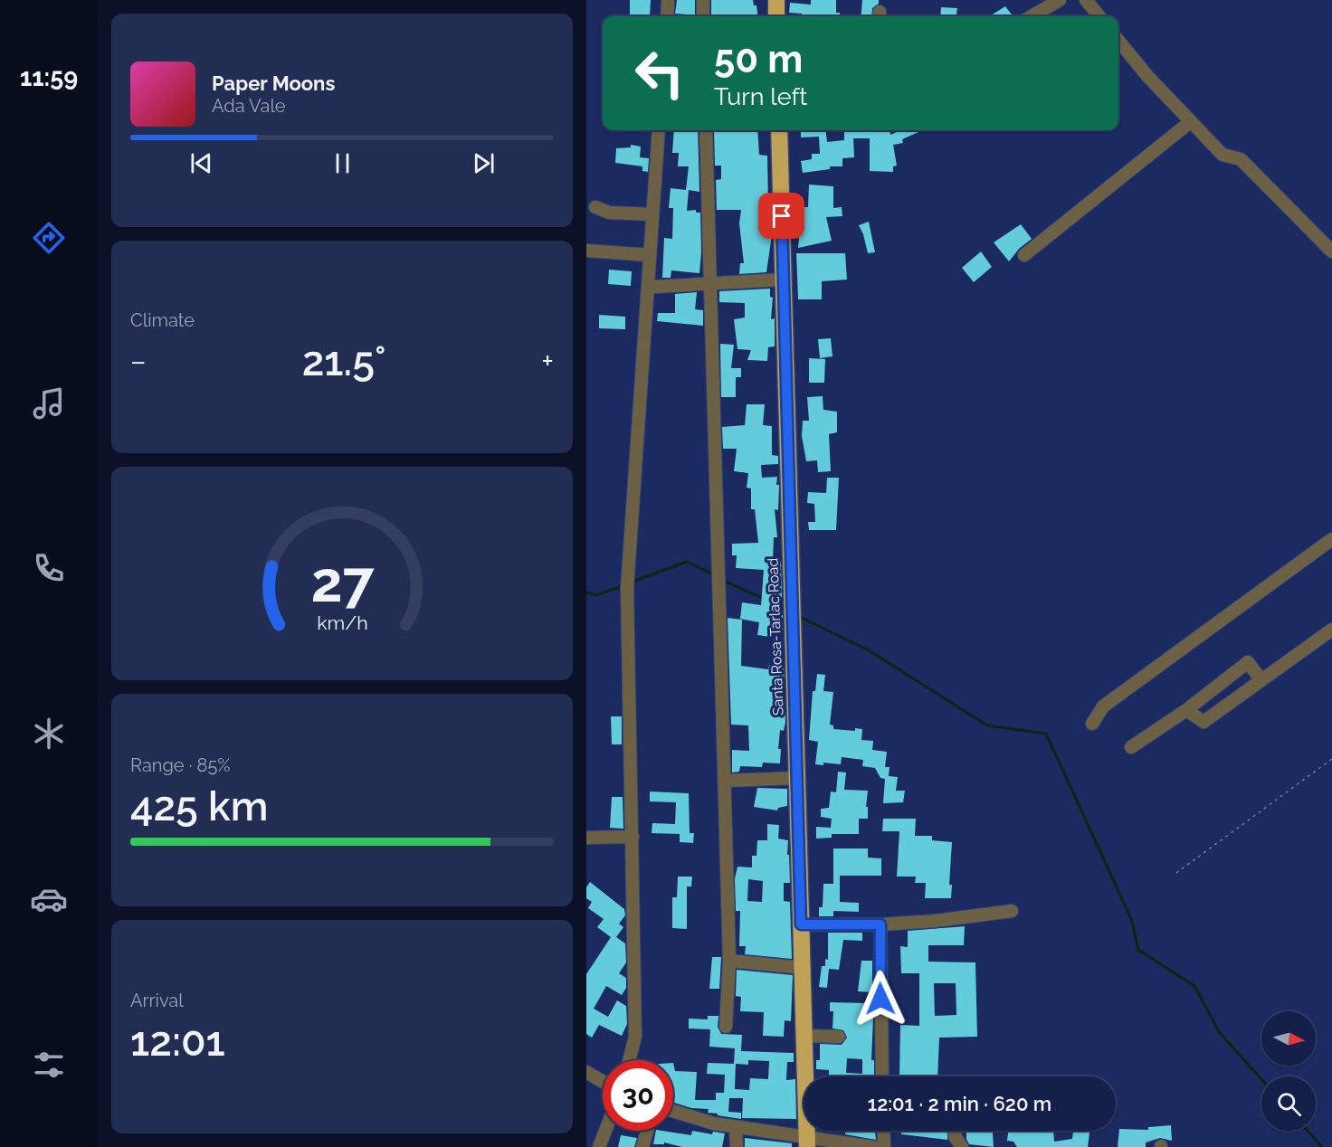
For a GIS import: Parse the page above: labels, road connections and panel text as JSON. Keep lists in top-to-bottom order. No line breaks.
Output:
{"streets":{"highway":["Santa Rosa-Tarlac Road"]},"north":"right","page":{"tabs":"11:59","turn":["50 m","Turn left"],"song":["Paper Moons","Ada Vale"],"tile":["Climate",["Range · 85%","425 km"],["Arrival","12:01"]],"heat":["−","21.5°","+"],"limit":"30","trip":"12:01 · 2 min · 620 m","gauge":["27","km/h"]}}
